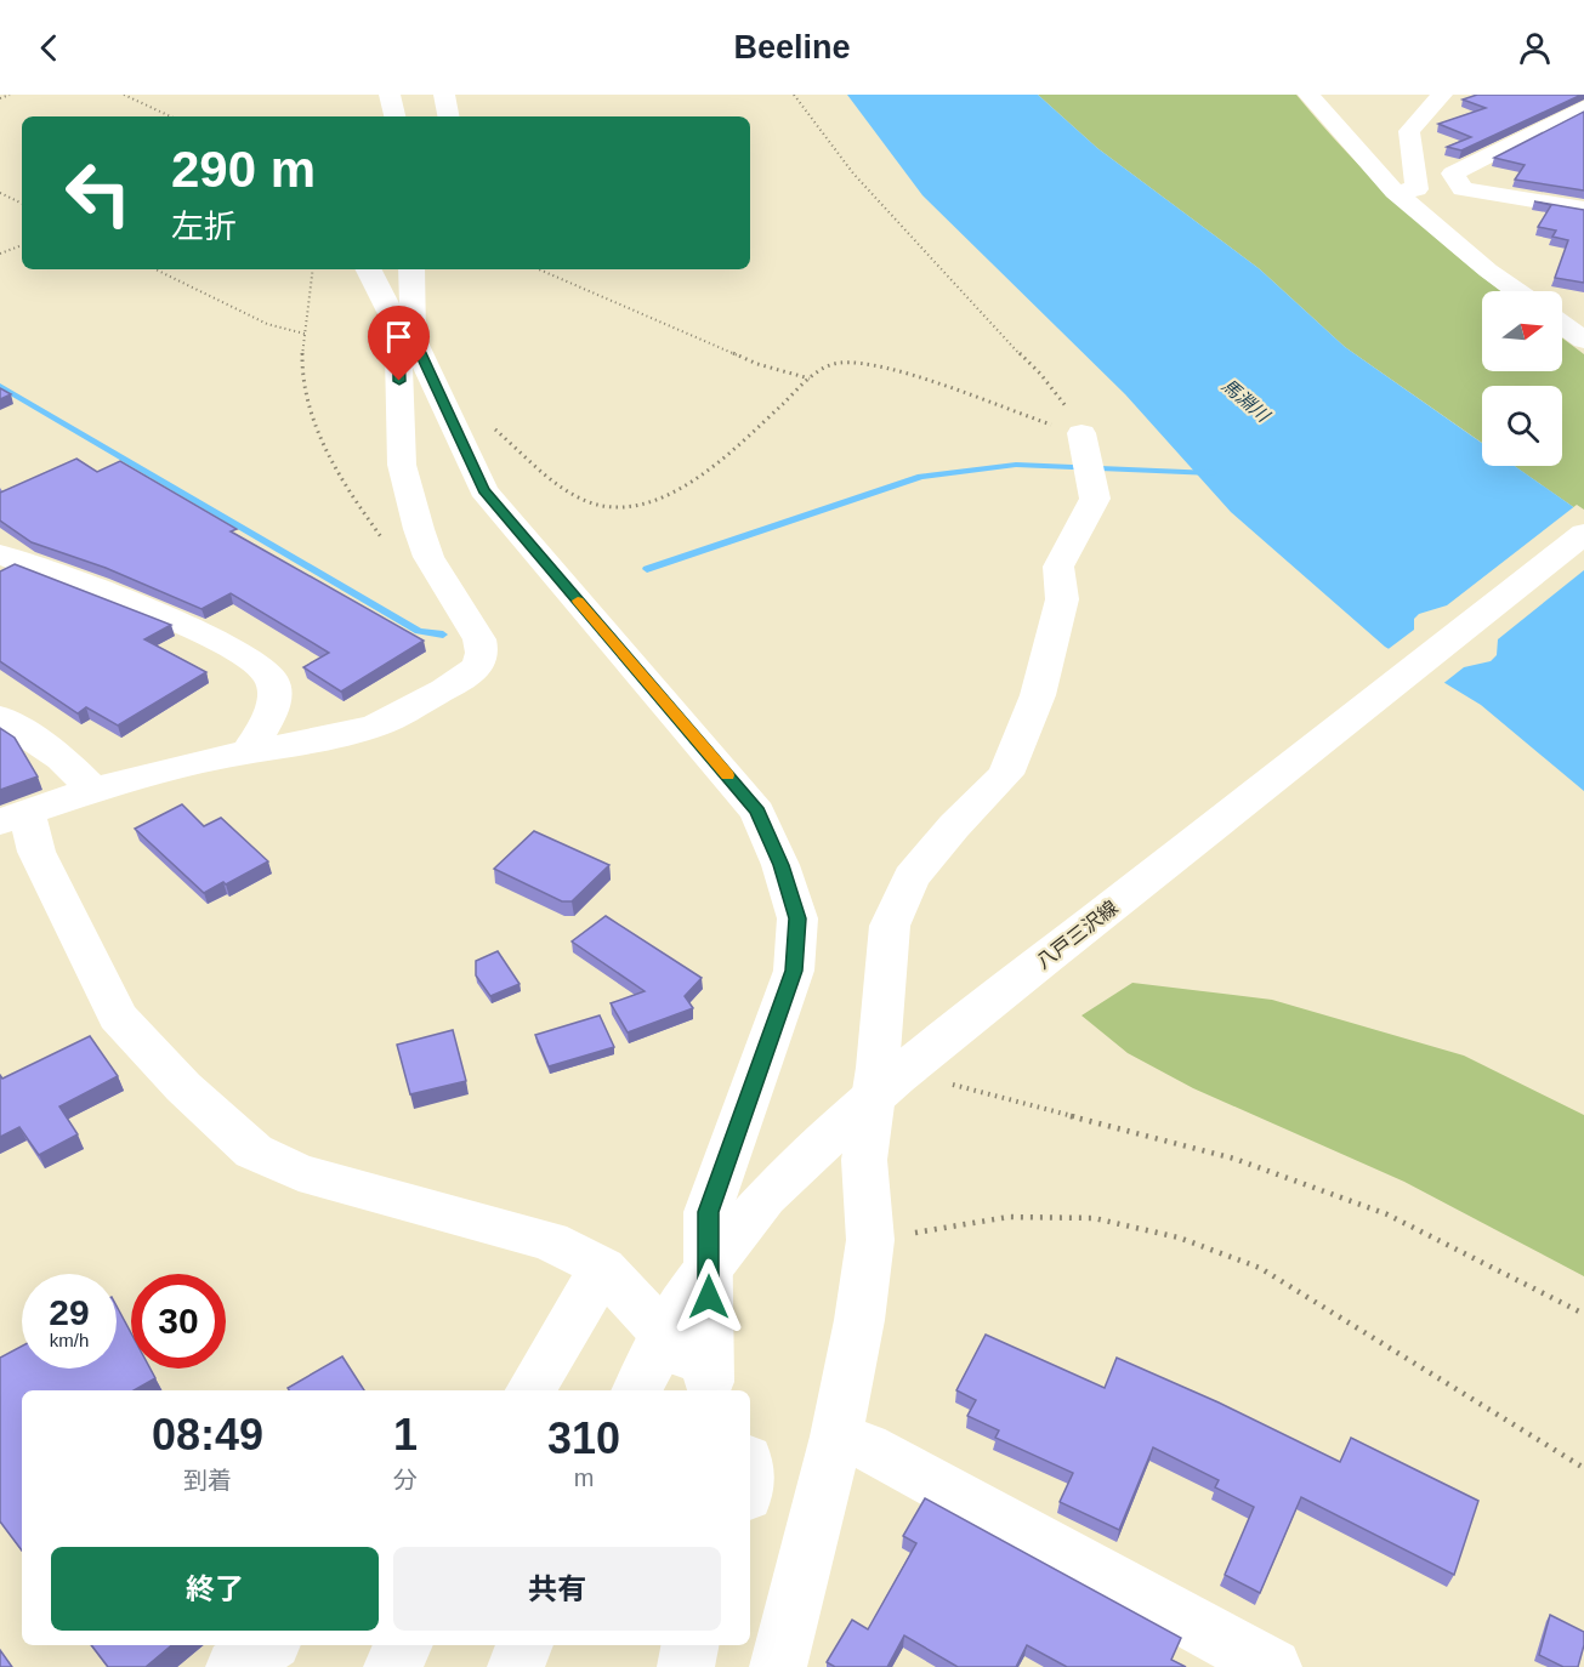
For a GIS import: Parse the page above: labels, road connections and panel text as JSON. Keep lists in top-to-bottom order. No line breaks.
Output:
{"streets":{"street":["八戸三沢線"]},"water":["馬淵川"],"north":"right","page":{"header":"Beeline","turn":["290 m","左折"],"speed":"29 km/h","limit":"30","eta":["08:49","到着","1","分","310","m"],"buttons":["終了","共有"]}}
